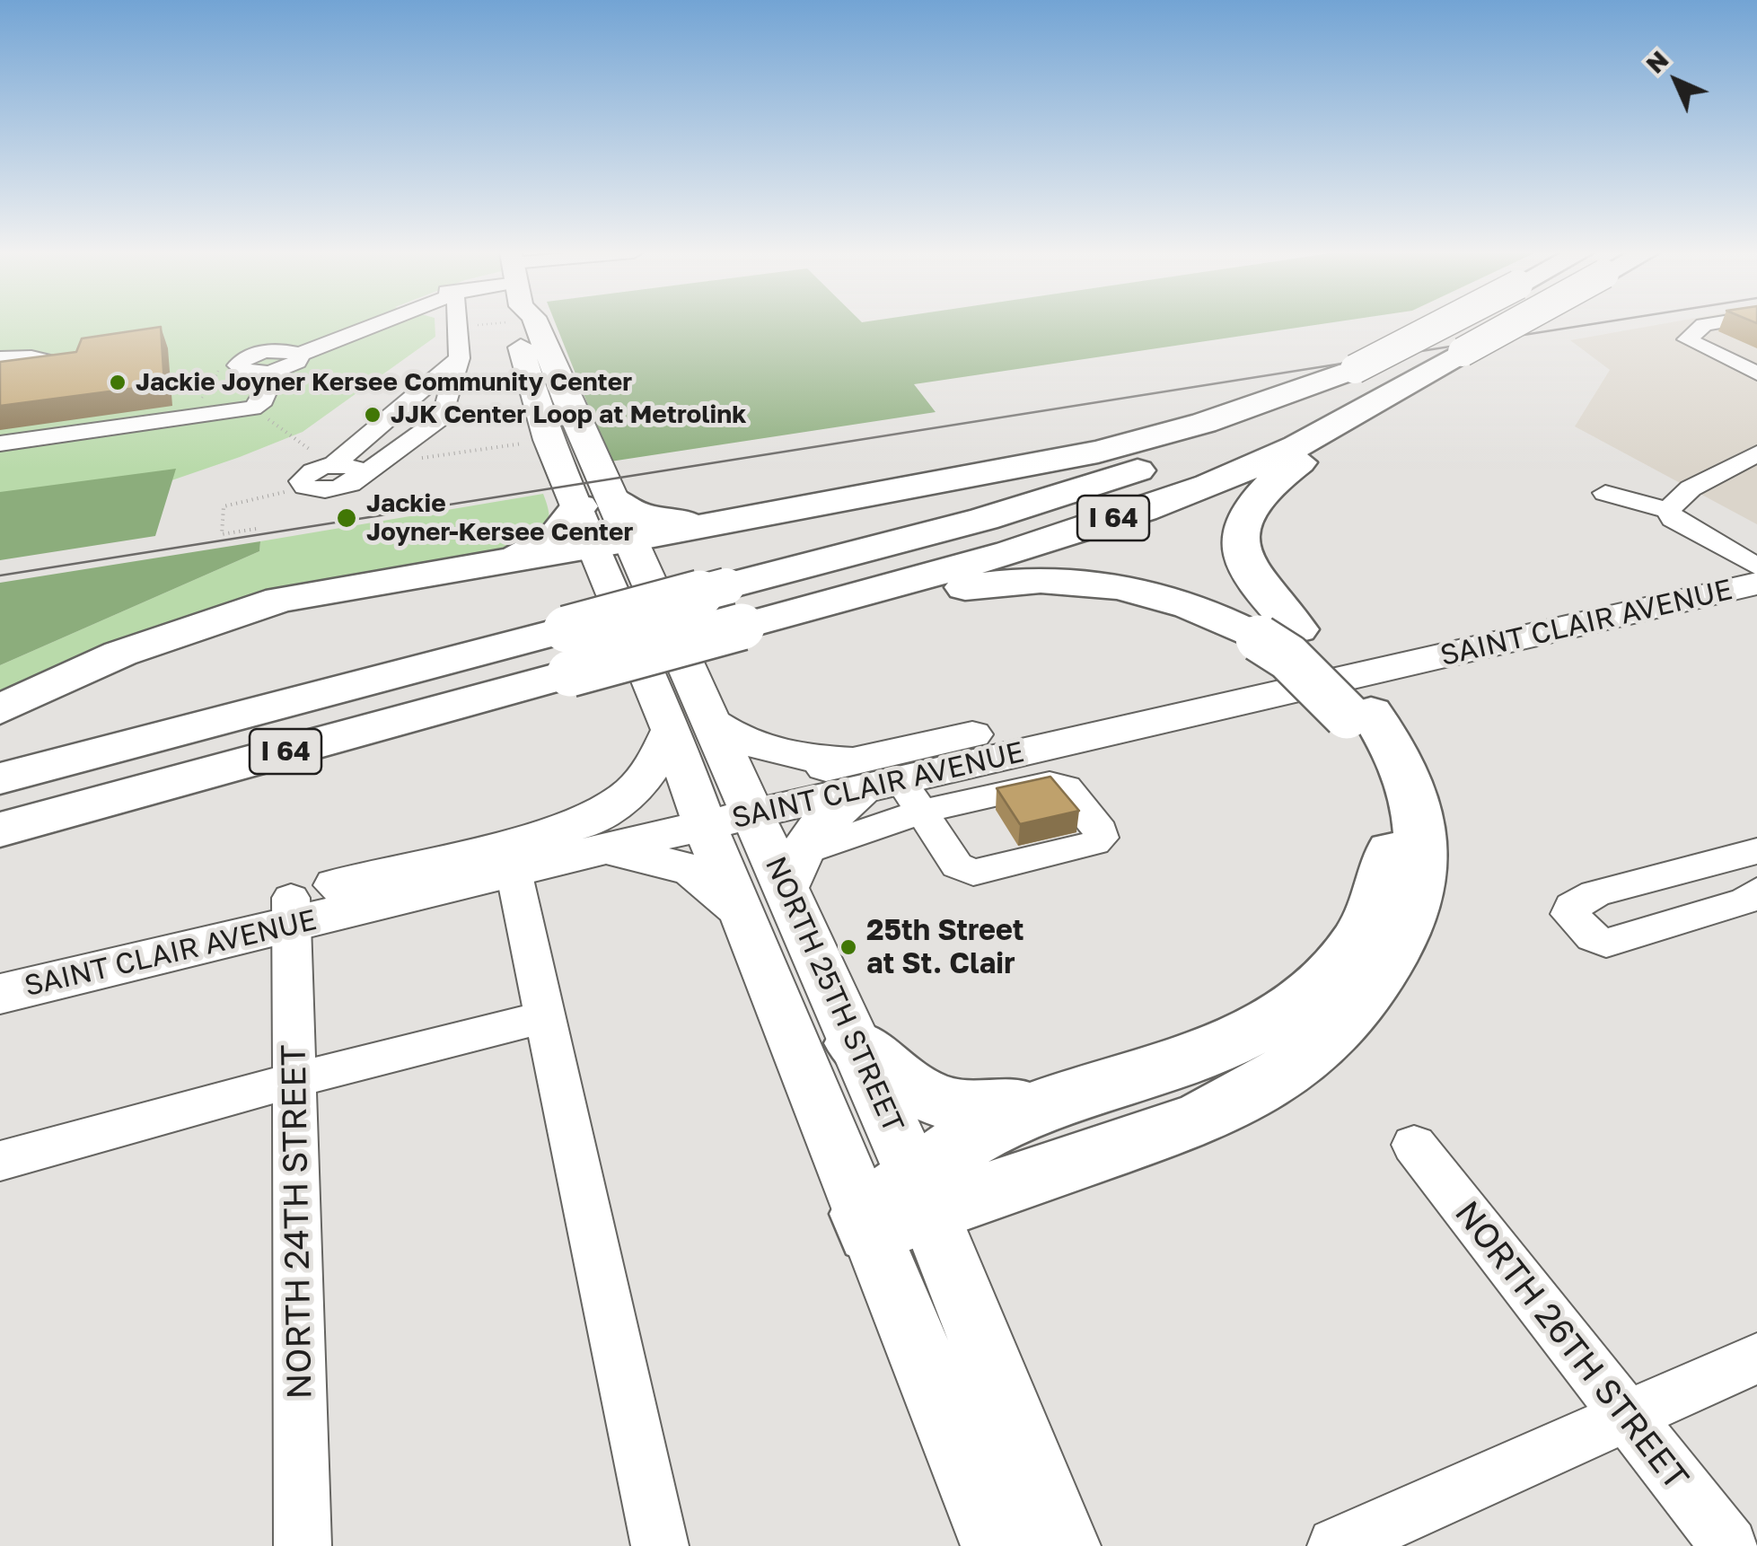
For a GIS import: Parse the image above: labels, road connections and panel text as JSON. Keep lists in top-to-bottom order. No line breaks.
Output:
{"streets":{"highway":["I 64"],"main road":["SAINT CLAIR AVENUE","NORTH 25TH STREET"],"street":["NORTH 24TH STREET","NORTH 26TH STREET"]},"crossings":[["SAINT CLAIR AVENUE","NORTH 25TH STREET"],["SAINT CLAIR AVENUE","NORTH 24TH STREET"]],"places":["Jackie Joyner Kersee Community Center","JJK Center Loop at Metrolink","Jackie Joyner-Kersee Center","25th Street at St. Clair"],"north":"top left"}
